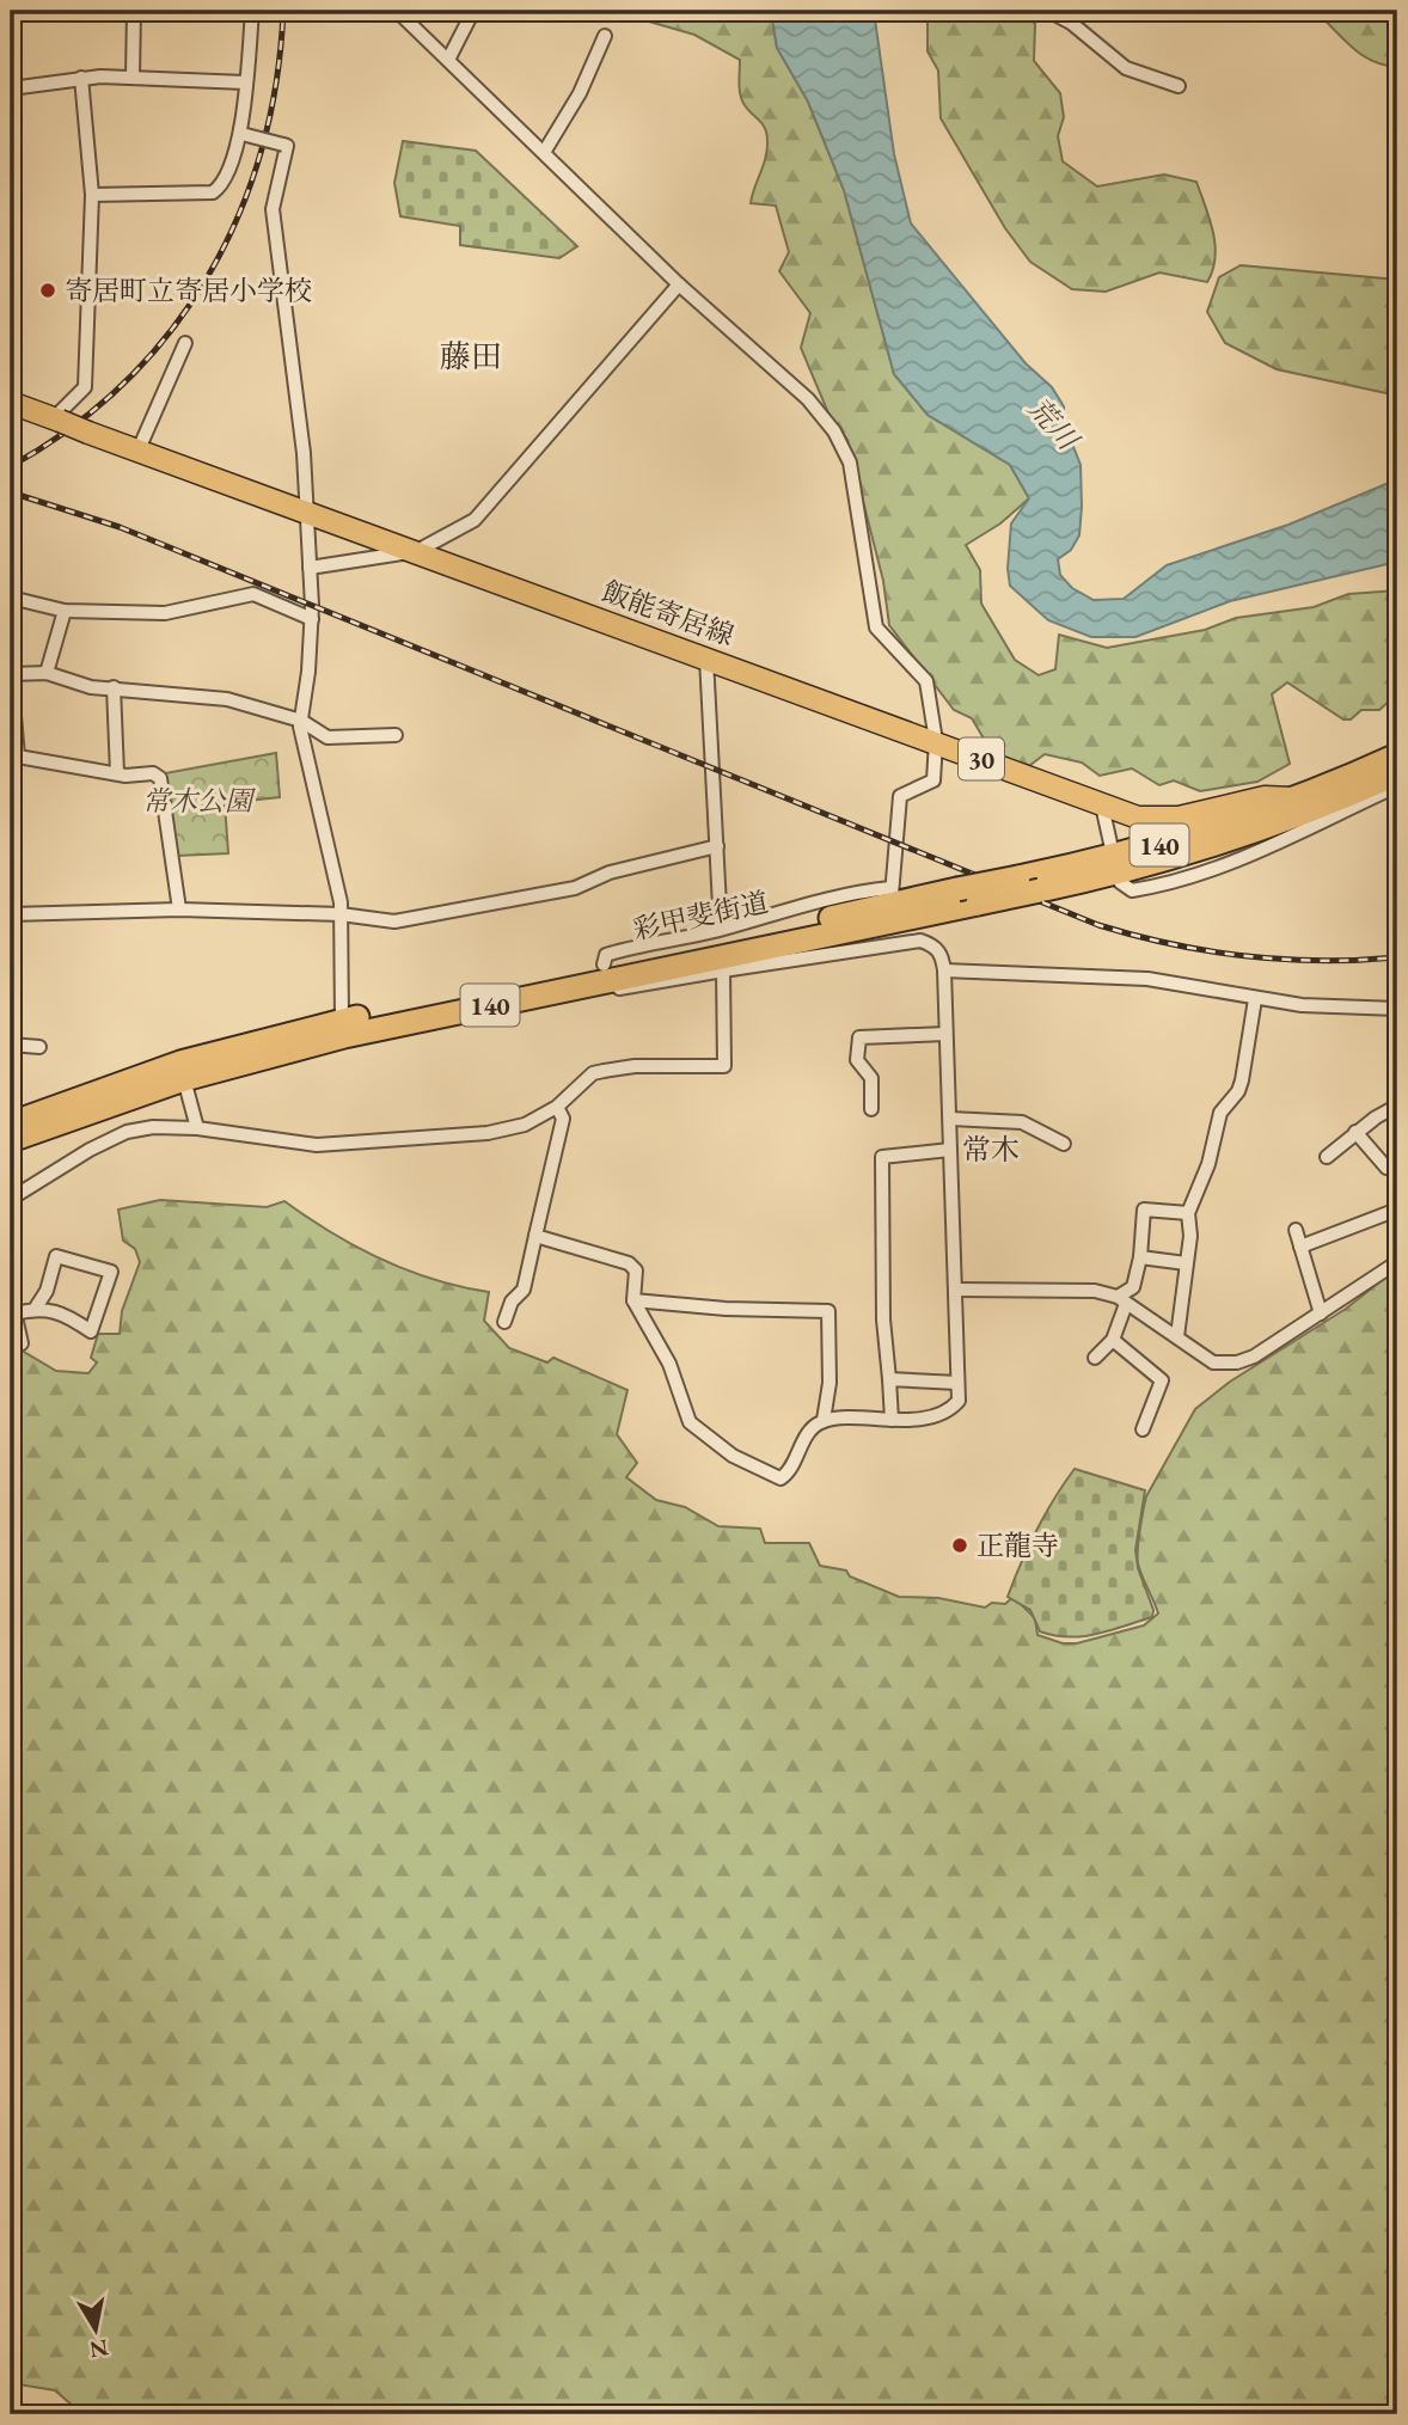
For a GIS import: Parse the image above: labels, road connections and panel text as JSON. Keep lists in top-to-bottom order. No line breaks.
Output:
{"streets":{"highway":["140","彩甲斐街道"],"main road":["飯能寄居線","30"]},"crossings":[["飯能寄居線","彩甲斐街道"]],"districts":["藤田","常木"],"water":["荒川"],"parks":["常木公園"],"places":["寄居町立寄居小学校","正龍寺"],"north":"bottom"}
